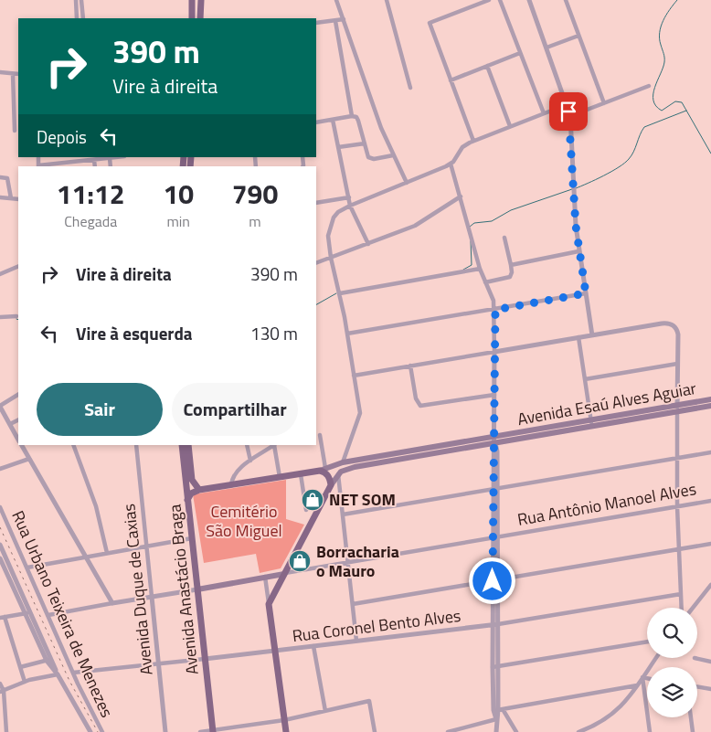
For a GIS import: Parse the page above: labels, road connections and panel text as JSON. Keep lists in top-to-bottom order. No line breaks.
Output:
{"streets":{"main road":["Avenida Esaú Alves Aguiar","Rua Antônio Manoel Alves","Avenida Anastácio Braga"],"street":["Avenida Duque de Caxias","Rua Urbano Teixeira de Menezes","Rua Coronel Bento Alves"]},"crossings":[["Avenida Esaú Alves Aguiar","Avenida Anastácio Braga"],["Rua Antônio Manoel Alves","Avenida Duque de Caxias"],["Rua Antônio Manoel Alves","Avenida Anastácio Braga"],["Rua Antônio Manoel Alves","Rua Urbano Teixeira de Menezes"],["Avenida Duque de Caxias","Rua Coronel Bento Alves"],["Avenida Anastácio Braga","Rua Coronel Bento Alves"],["Rua Urbano Teixeira de Menezes","Rua Coronel Bento Alves"]],"parks":["Cemitério São Miguel"],"places":{"shop":["NET SOM","Borracharia o Mauro"]},"page":{"turn":["390 m","Vire à direita"],"then":"Depois","eta":["11:12","Chegada","10","min","790","m"],"list":[{"name":"Vire à direita","value":"390 m"},{"name":"Vire à esquerda","value":"130 m"}],"buttons":["Sair","Compartilhar"]}}
